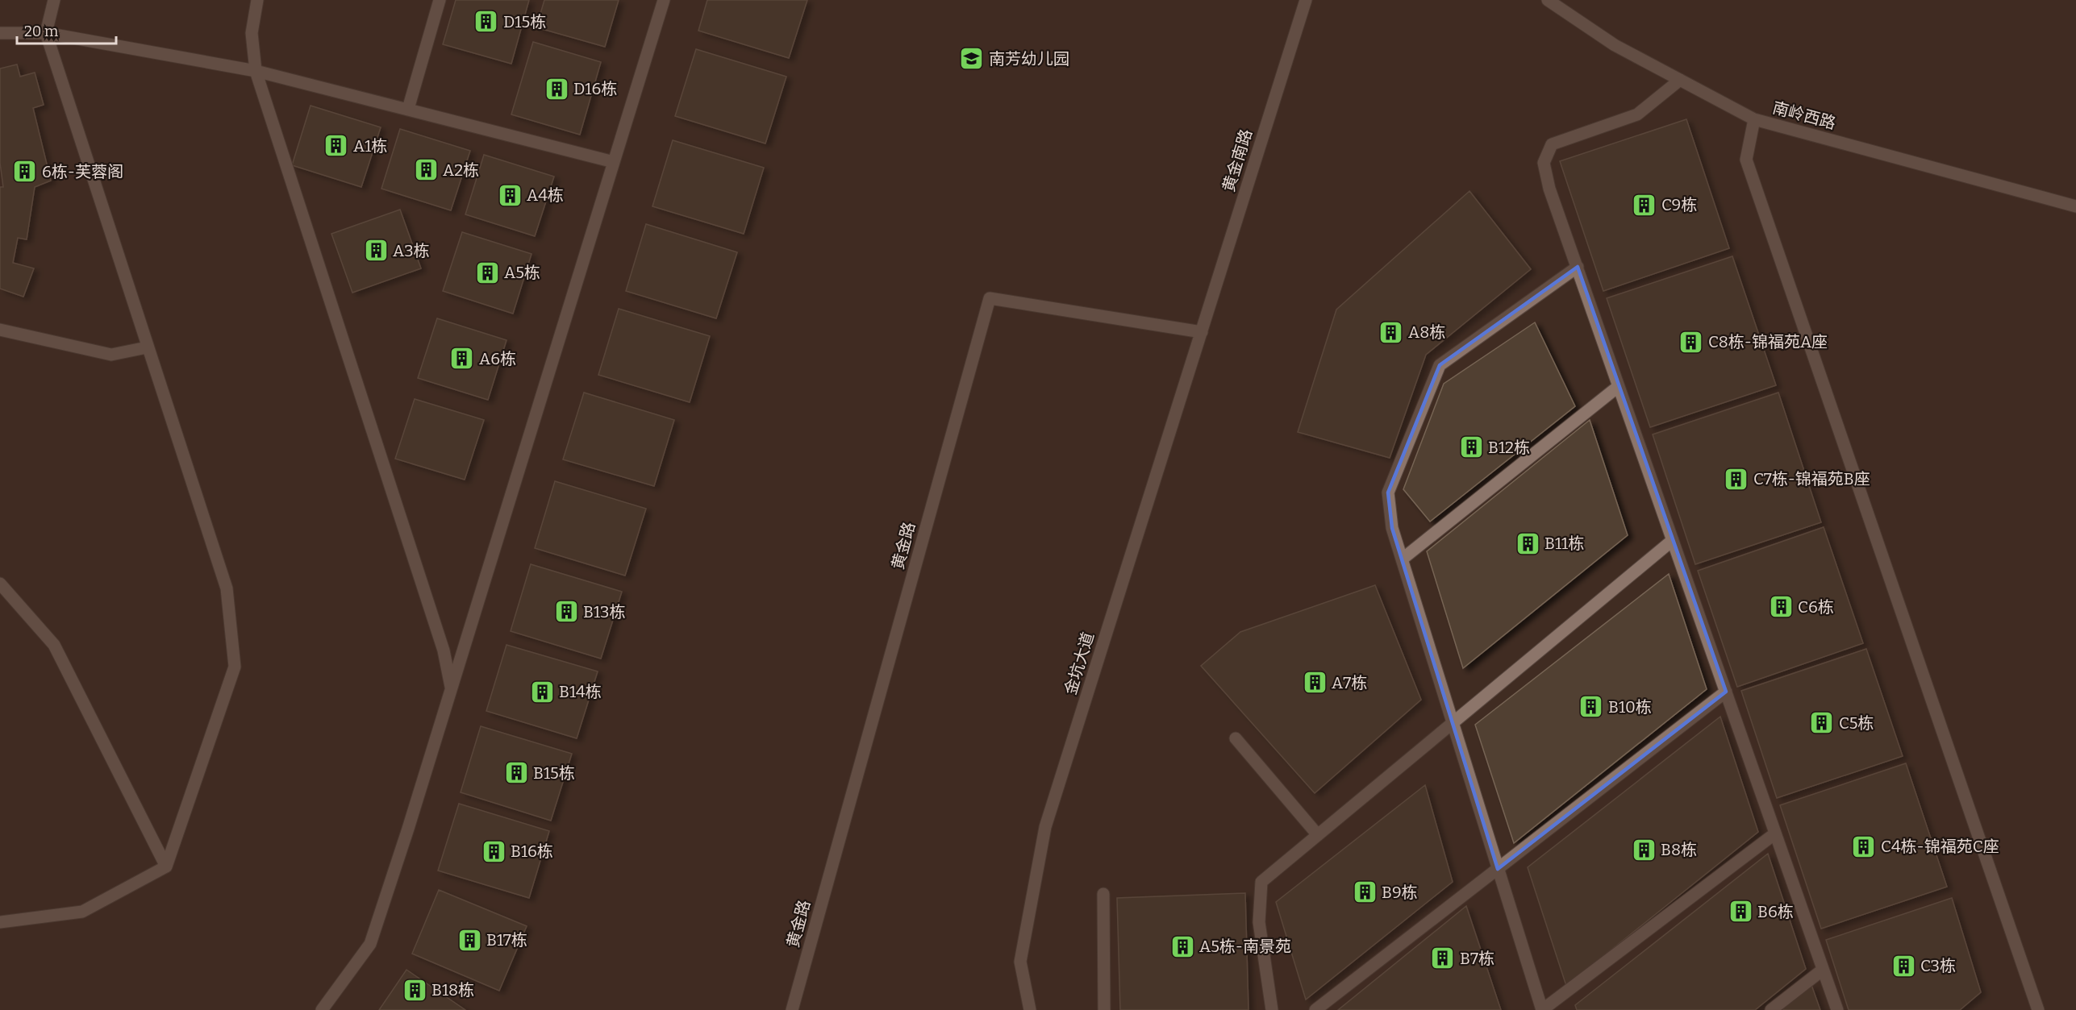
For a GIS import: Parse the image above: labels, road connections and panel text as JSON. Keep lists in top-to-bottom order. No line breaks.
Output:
{"streets":{"street":["南岭西路","黄金南路","黄金路","金坑大道"]},"crossings":[["黄金南路","黄金路"],["黄金南路","金坑大道"],["黄金路","金坑大道"]],"places":{"building":["D15栋","D16栋","A1栋","A2栋","6栋-芙蓉阁","A4栋","C9栋","A3栋","A5栋","A8栋","C8栋-锦福苑A座","A6栋","B12栋","C7栋-锦福苑B座","B11栋","C6栋","B13栋","A7栋","B14栋","B10栋","C5栋","B15栋","C4栋-锦福苑C座","B8栋","B16栋","B9栋","B6栋","B17栋","A5栋-南景苑","B7栋","C3栋","B18栋"],"school or university":["南芳幼儿园"]},"scale_bar":"20 m"}
